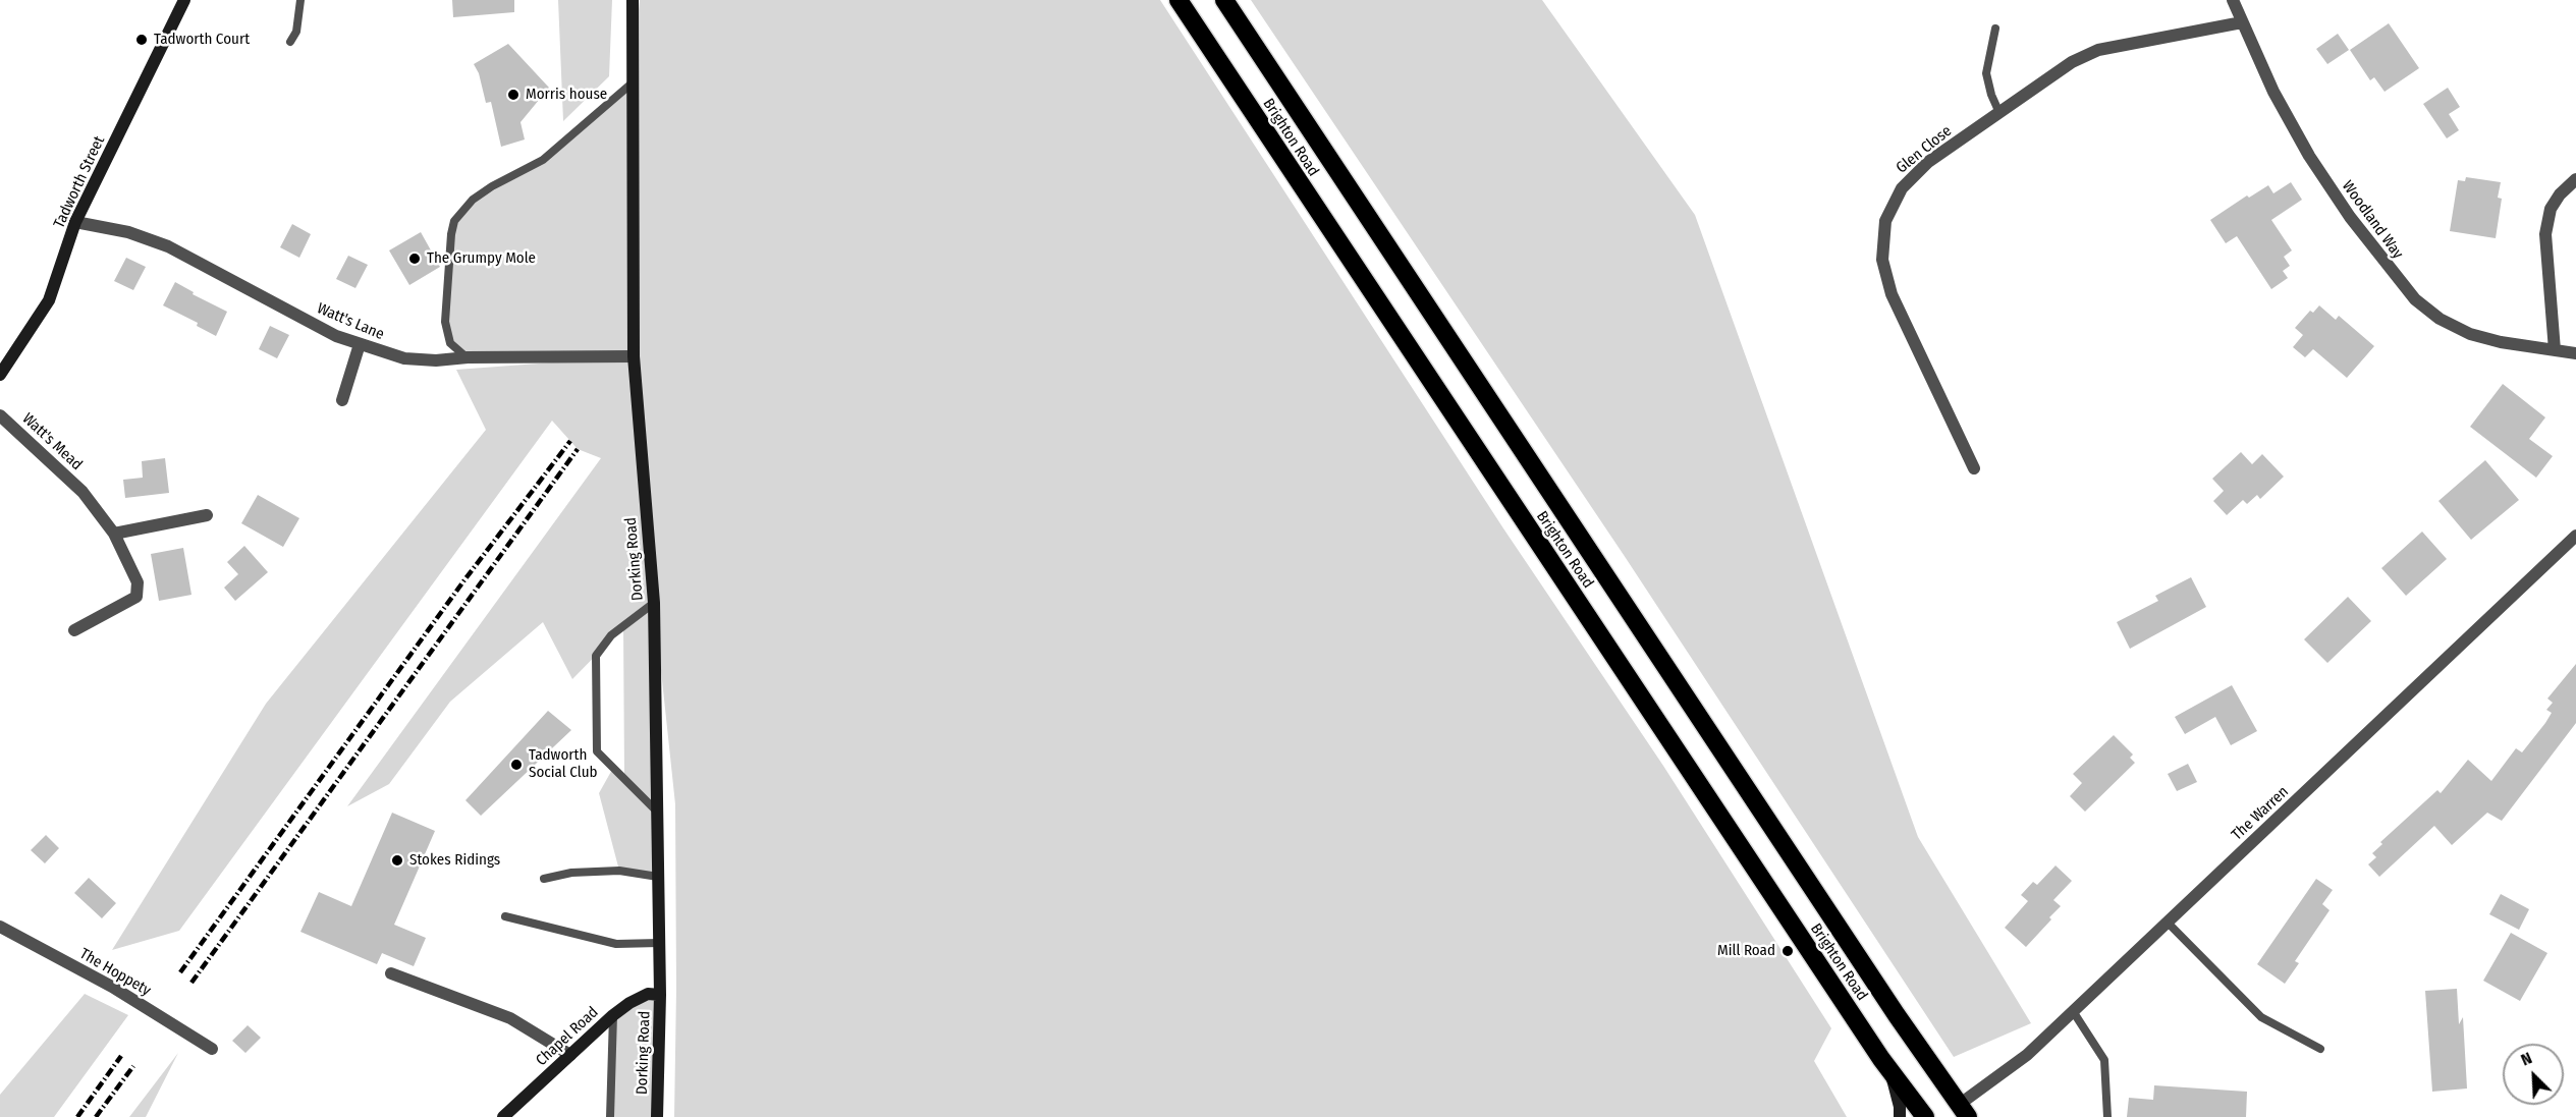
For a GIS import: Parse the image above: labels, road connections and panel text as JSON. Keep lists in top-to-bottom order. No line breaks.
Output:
{"streets":{"highway":["Brighton Road"],"main road":["Tadworth Street","Dorking Road","Chapel Road"],"street":["Glen Close","Woodland Way","Watt's Lane","Watt's Mead","The Warren","The Hoppety"]},"crossings":[["Brighton Road","The Warren"],["Glen Close","Woodland Way"],["Tadworth Street","Watt's Lane"],["Watt's Lane","Dorking Road"],["Dorking Road","Chapel Road"]],"places":["Tadworth Court","Morris house","The Grumpy Mole","Tadworth Social Club","Stokes Ridings","Mill Road"],"north":"top left"}
